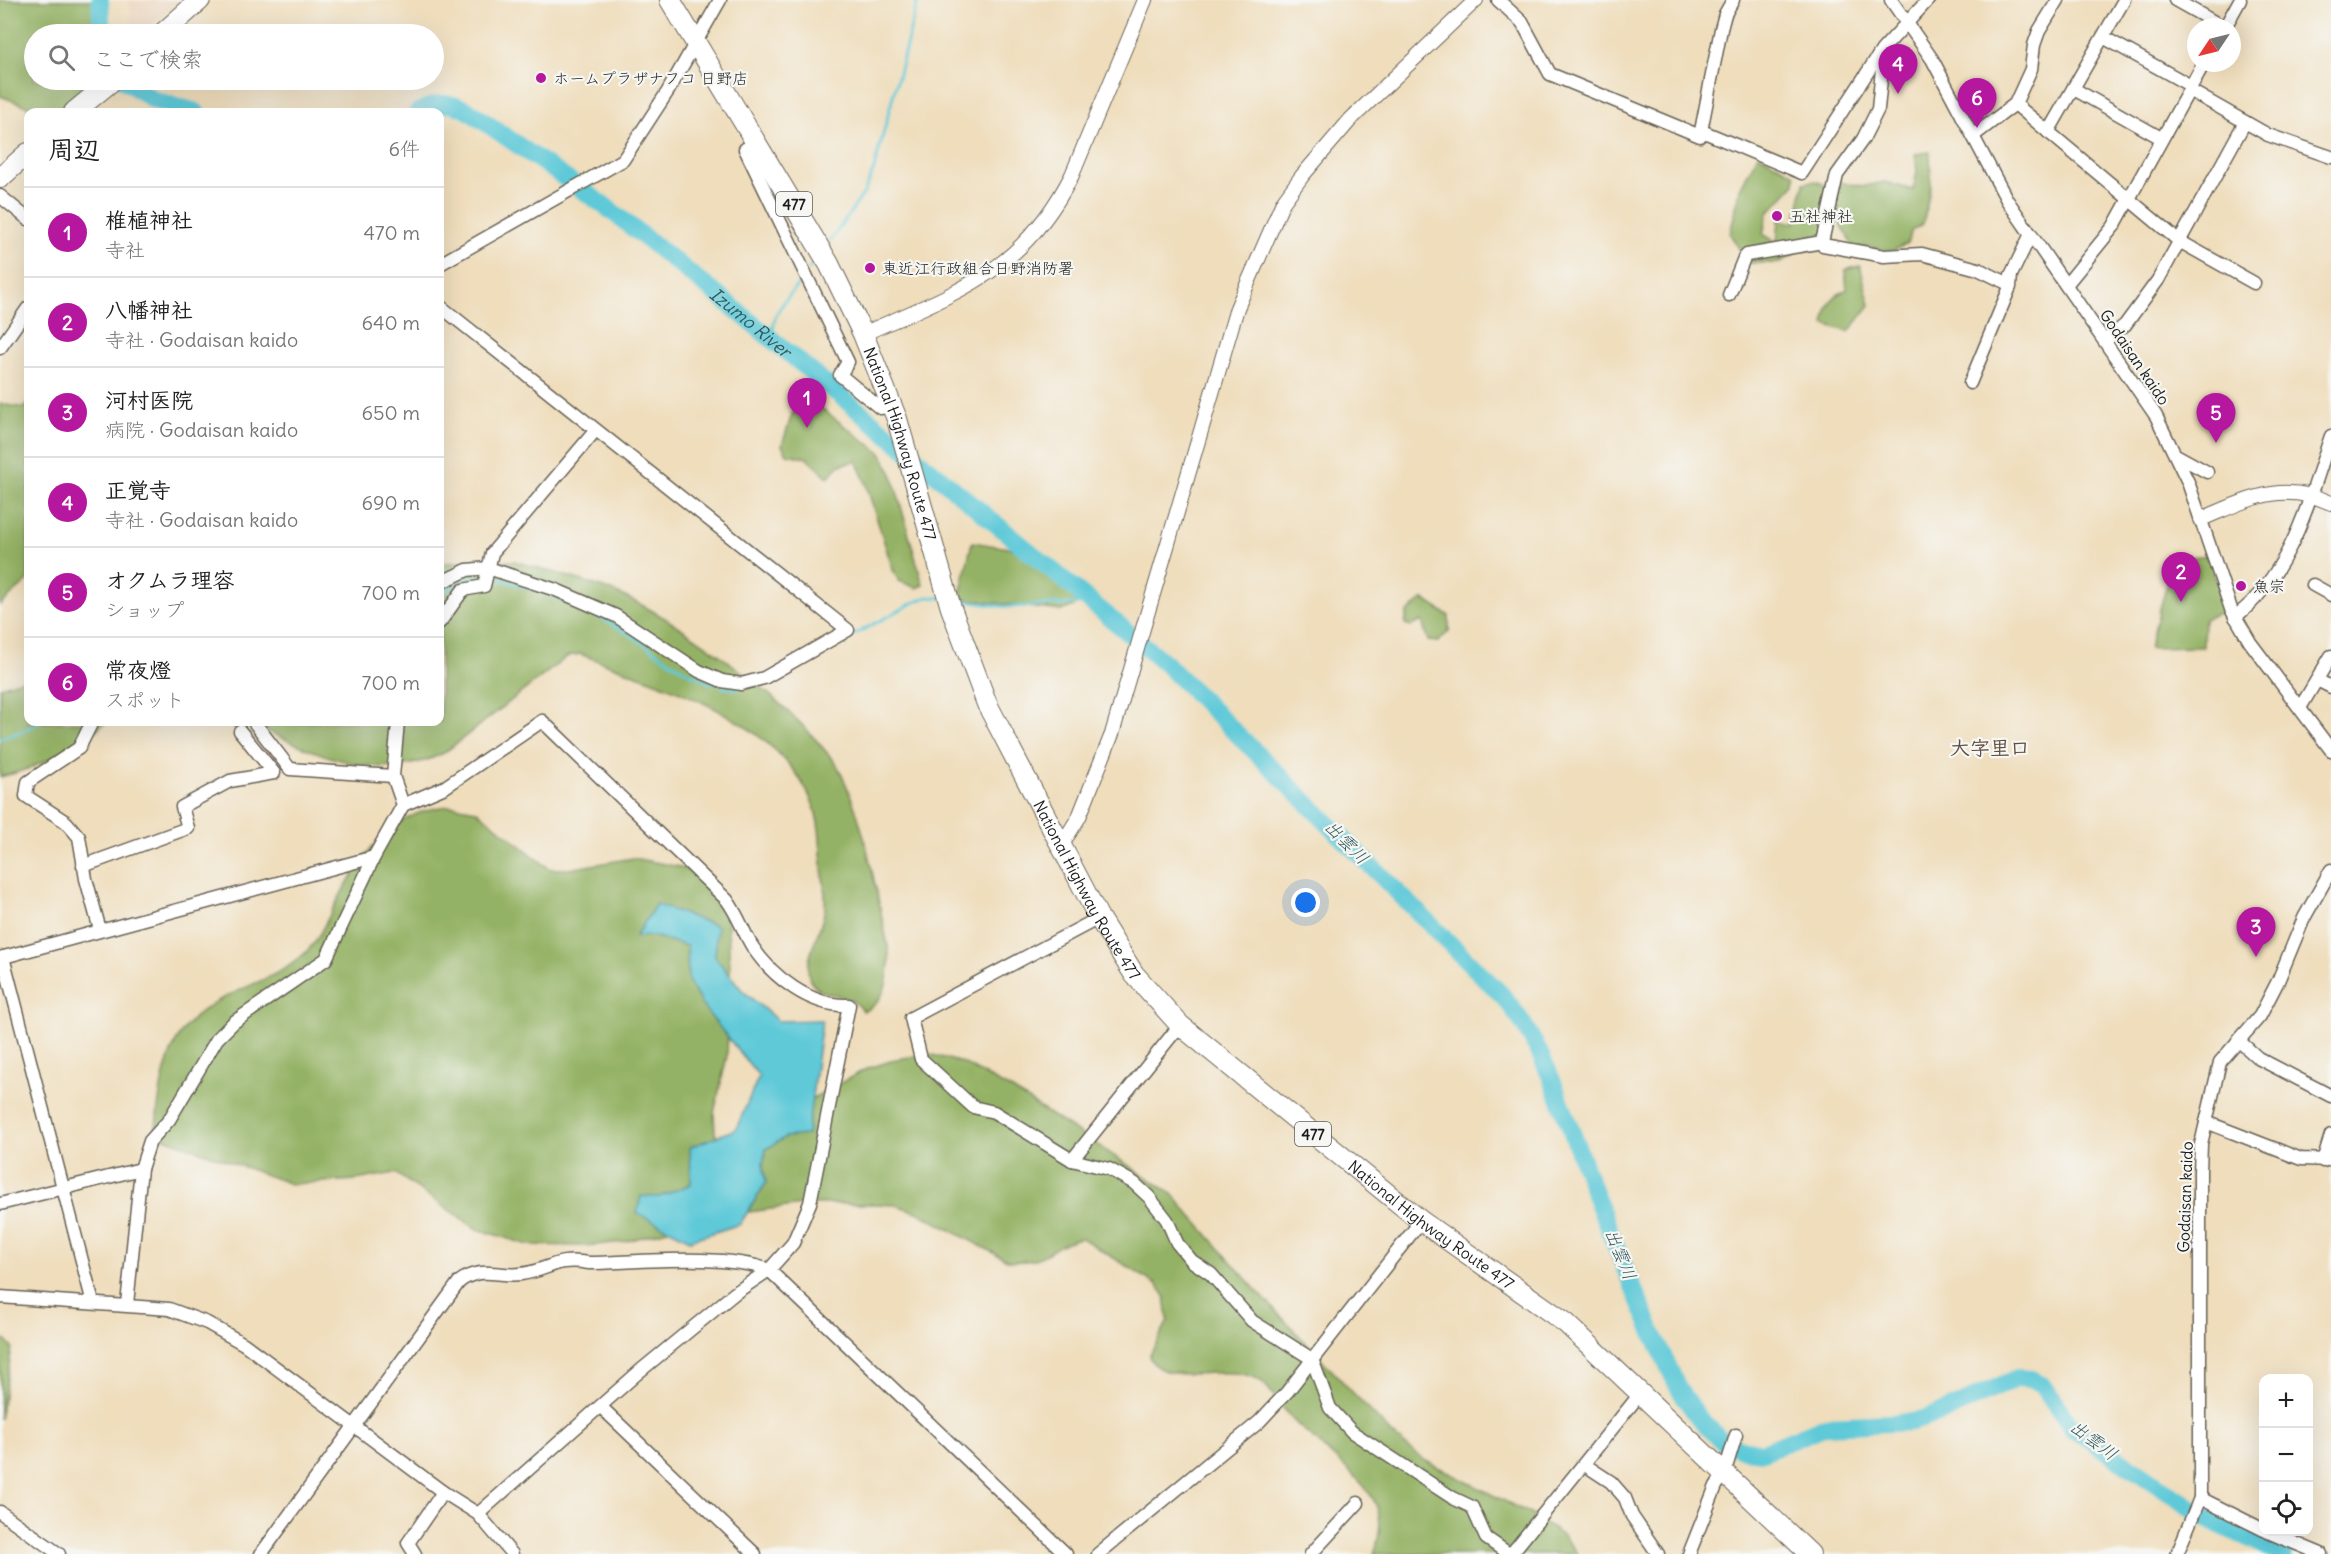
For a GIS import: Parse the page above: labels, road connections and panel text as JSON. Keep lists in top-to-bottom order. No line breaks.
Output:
{"streets":{"highway":["477","National Highway Route 477"],"street":["Godaisan kaido"]},"districts":["大字里口"],"water":["Izumo River","出雲川"],"places":["ホームプラザナフコ 日野店","五社神社","東近江行政組合日野消防署","魚宗"],"north":"bottom left","page":{"search":"ここで検索","pins":["4","6","1","5","2","3"],"heading":["周辺","6件"],"list":[{"mark":"1","name":"椎植神社","note":"寺社","value":"470 m"},{"mark":"2","name":"八幡神社","note":"寺社 · Godaisan kaido","value":"640 m"},{"mark":"3","name":"河村医院","note":"病院 · Godaisan kaido","value":"650 m"},{"mark":"4","name":"正覚寺","note":"寺社 · Godaisan kaido","value":"690 m"},{"mark":"5","name":"オクムラ理容","note":"ショップ","value":"700 m"},{"mark":"6","name":"常夜燈","note":"スポット","value":"700 m"}],"map_buttons":["+","−"]}}
